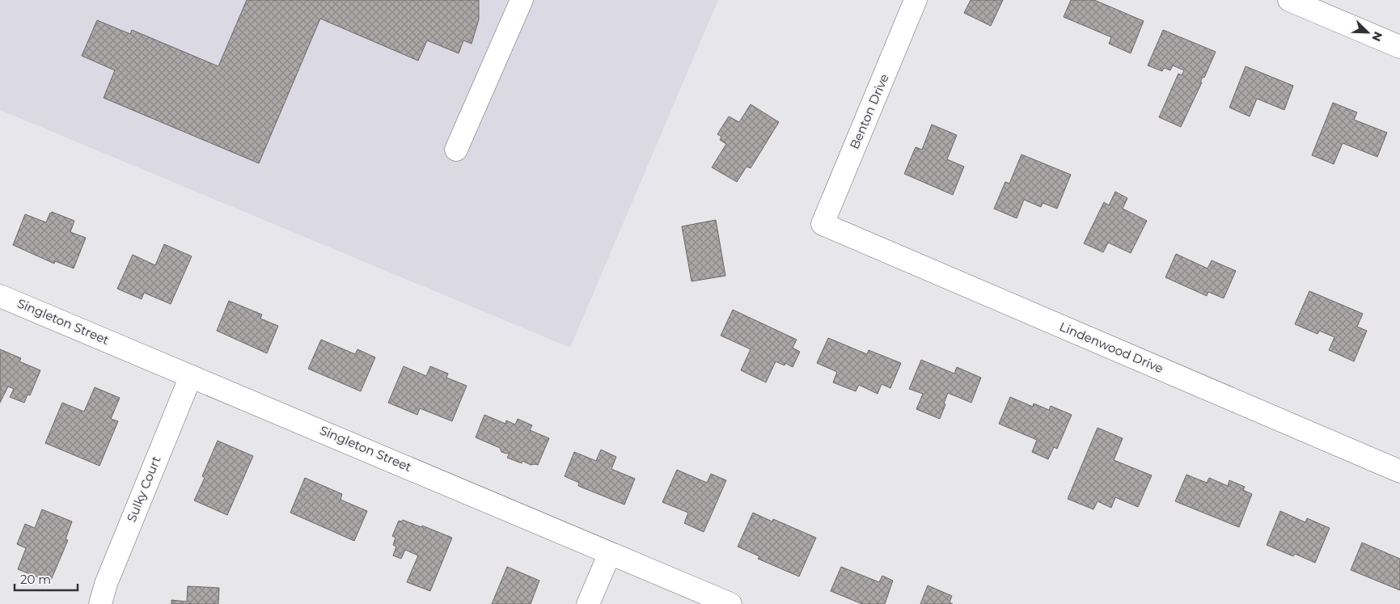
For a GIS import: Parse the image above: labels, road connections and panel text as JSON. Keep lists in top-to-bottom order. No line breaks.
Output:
{"streets":{"street":["Benton Drive","Singleton Street","Lindenwood Drive","Sulky Court"]},"crossings":[["Benton Drive","Lindenwood Drive"],["Singleton Street","Sulky Court"]],"scale_bar":"20 m","north":"bottom right"}
